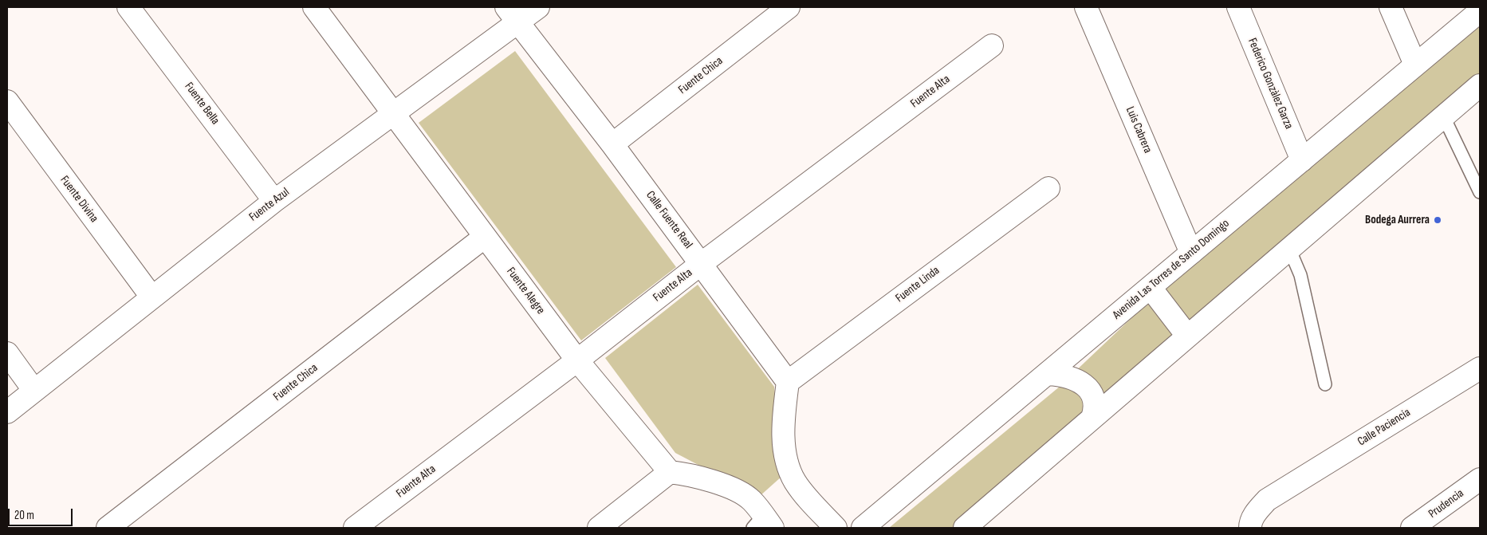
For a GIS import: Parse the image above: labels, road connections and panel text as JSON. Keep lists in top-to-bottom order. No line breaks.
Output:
{"streets":{"street":["Fuente Chica","Federico Gonzàlez Garza","Fuente Alta","Fuente Bella","Luis Cabrera","Fuente Divina","Fuente Azul","Calle Fuente Real","Avenida Las Torres de Santo Domingo","Fuente Linda","Fuente Alegre","Calle Paciencia","Prudencia"]},"crossings":[["Fuente Chica","Calle Fuente Real"],["Fuente Chica","Fuente Alegre"],["Federico Gonzàlez Garza","Avenida Las Torres de Santo Domingo"],["Fuente Alta","Calle Fuente Real"],["Fuente Alta","Fuente Alegre"],["Fuente Bella","Fuente Azul"],["Luis Cabrera","Avenida Las Torres de Santo Domingo"],["Fuente Divina","Fuente Azul"],["Fuente Azul","Calle Fuente Real"],["Fuente Azul","Fuente Alegre"],["Calle Fuente Real","Fuente Linda"]],"places":["Bodega Aurrera"],"scale_bar":"20 m"}
